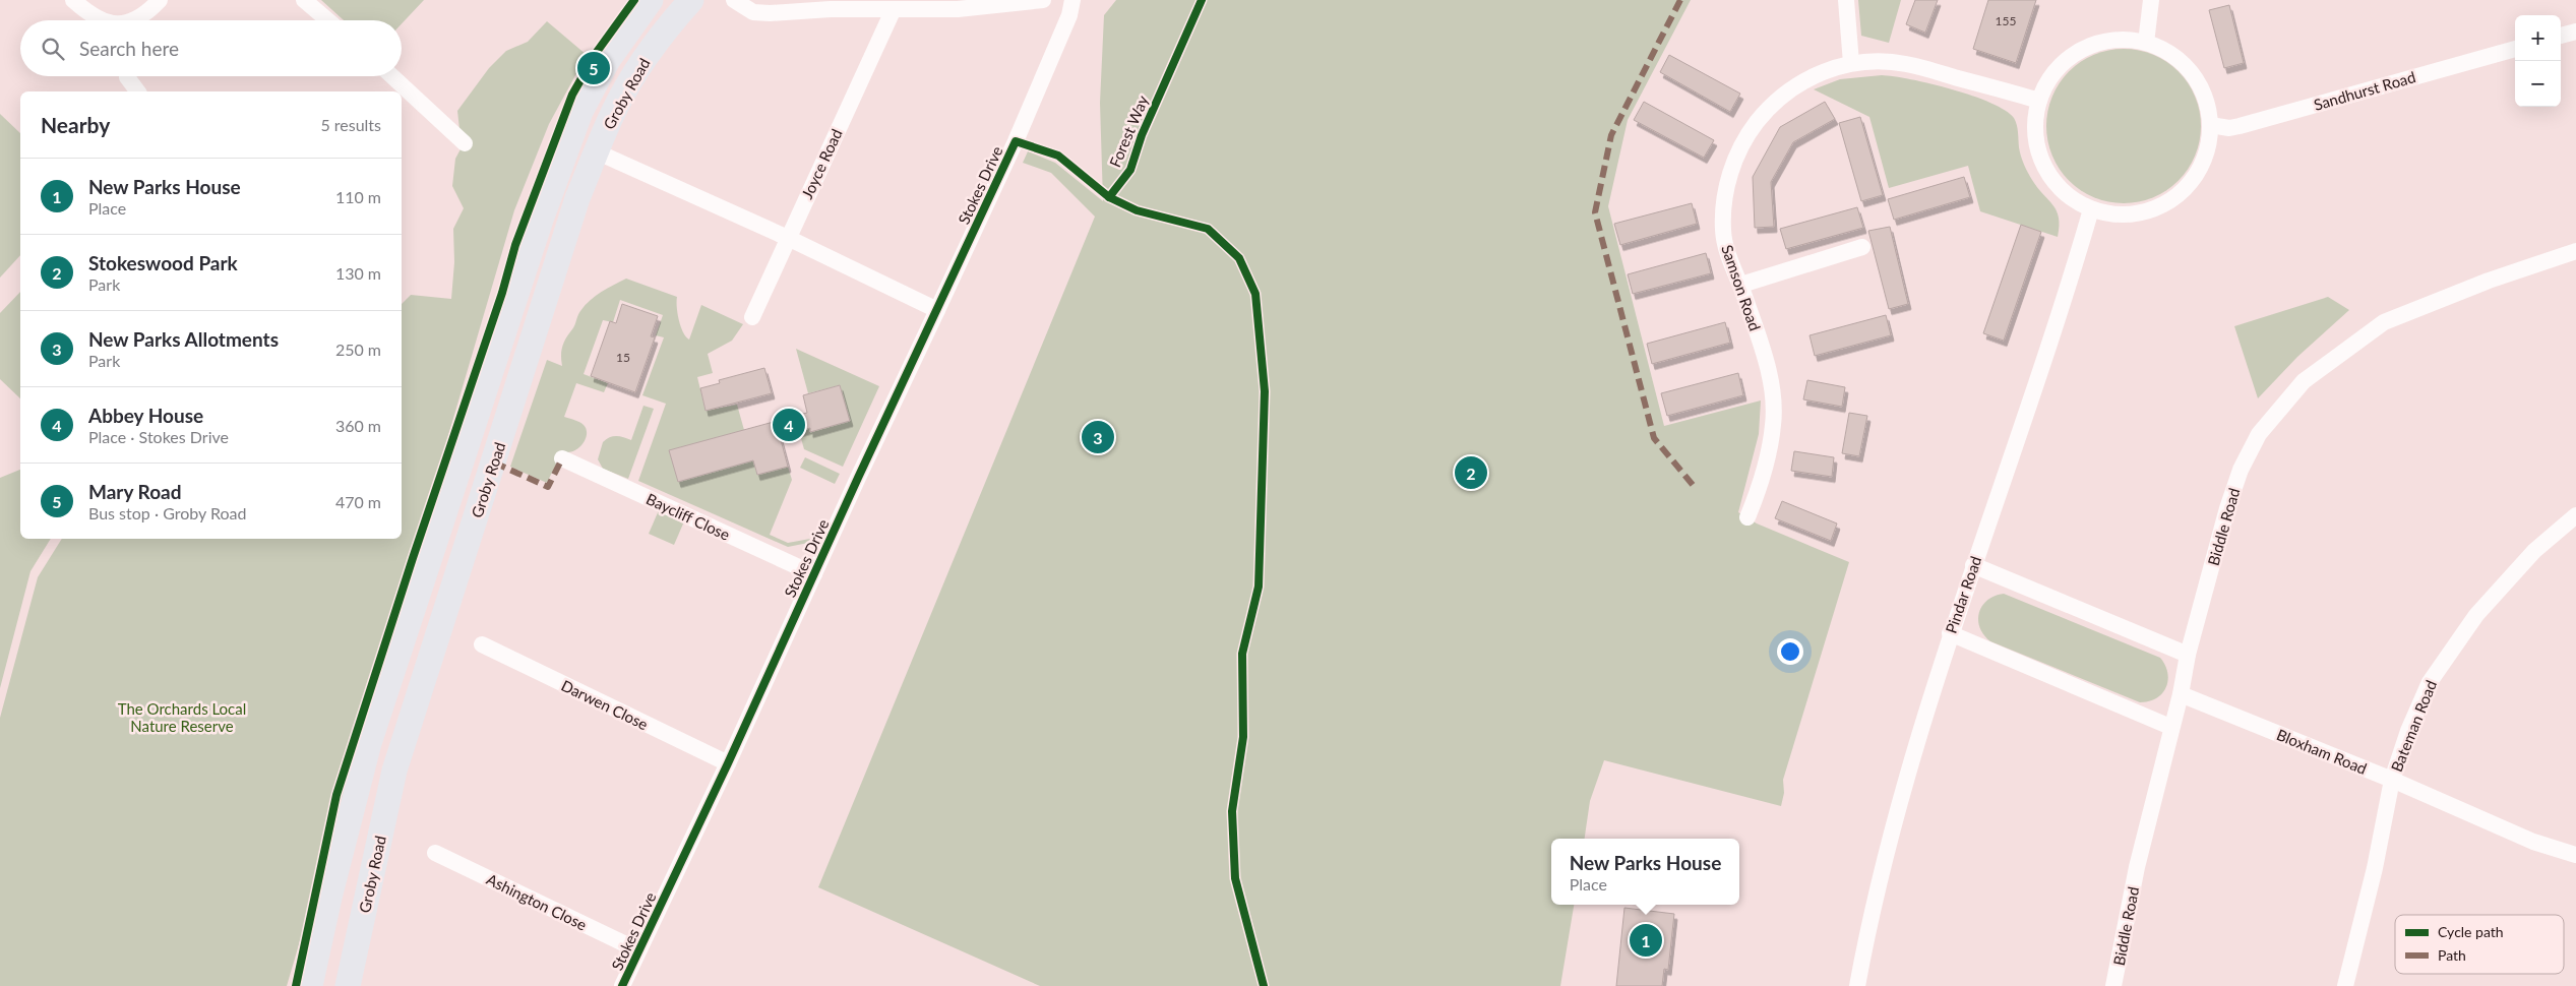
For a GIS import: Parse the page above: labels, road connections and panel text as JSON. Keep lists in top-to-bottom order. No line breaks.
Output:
{"streets":{"main road":["Groby Road"],"street":["Sandhurst Road","Joyce Road","Stokes Drive","Samson Road","Baycliff Close","Biddle Road","Pindar Road","Darwen Close","Bateman Road","Bloxham Road","Ashington Close"],"cycle path":["Forest Way"]},"crossings":[["Sandhurst Road","Samson Road"],["Sandhurst Road","Pindar Road"],["Stokes Drive","Baycliff Close"],["Stokes Drive","Darwen Close"],["Stokes Drive","Ashington Close"],["Samson Road","Pindar Road"],["Biddle Road","Bloxham Road"],["Bateman Road","Bloxham Road"]],"parks":["The Orchards Local Nature Reserve"],"house_numbers":["155","15"],"legend":["Cycle path","Path"],"page":{"map_buttons":["+","−"],"search":"Search here","pins":["5","4","3","2","1"],"heading":["Nearby","5 results"],"list":[{"mark":"1","name":"New Parks House","note":"Place","value":"110 m"},{"mark":"2","name":"Stokeswood Park","note":"Park","value":"130 m"},{"mark":"3","name":"New Parks Allotments","note":"Park","value":"250 m"},{"mark":"4","name":"Abbey House","note":"Place · Stokes Drive","value":"360 m"},{"mark":"5","name":"Mary Road","note":"Bus stop · Groby Road","value":"470 m"}],"popup":["New Parks House","Place"]}}
